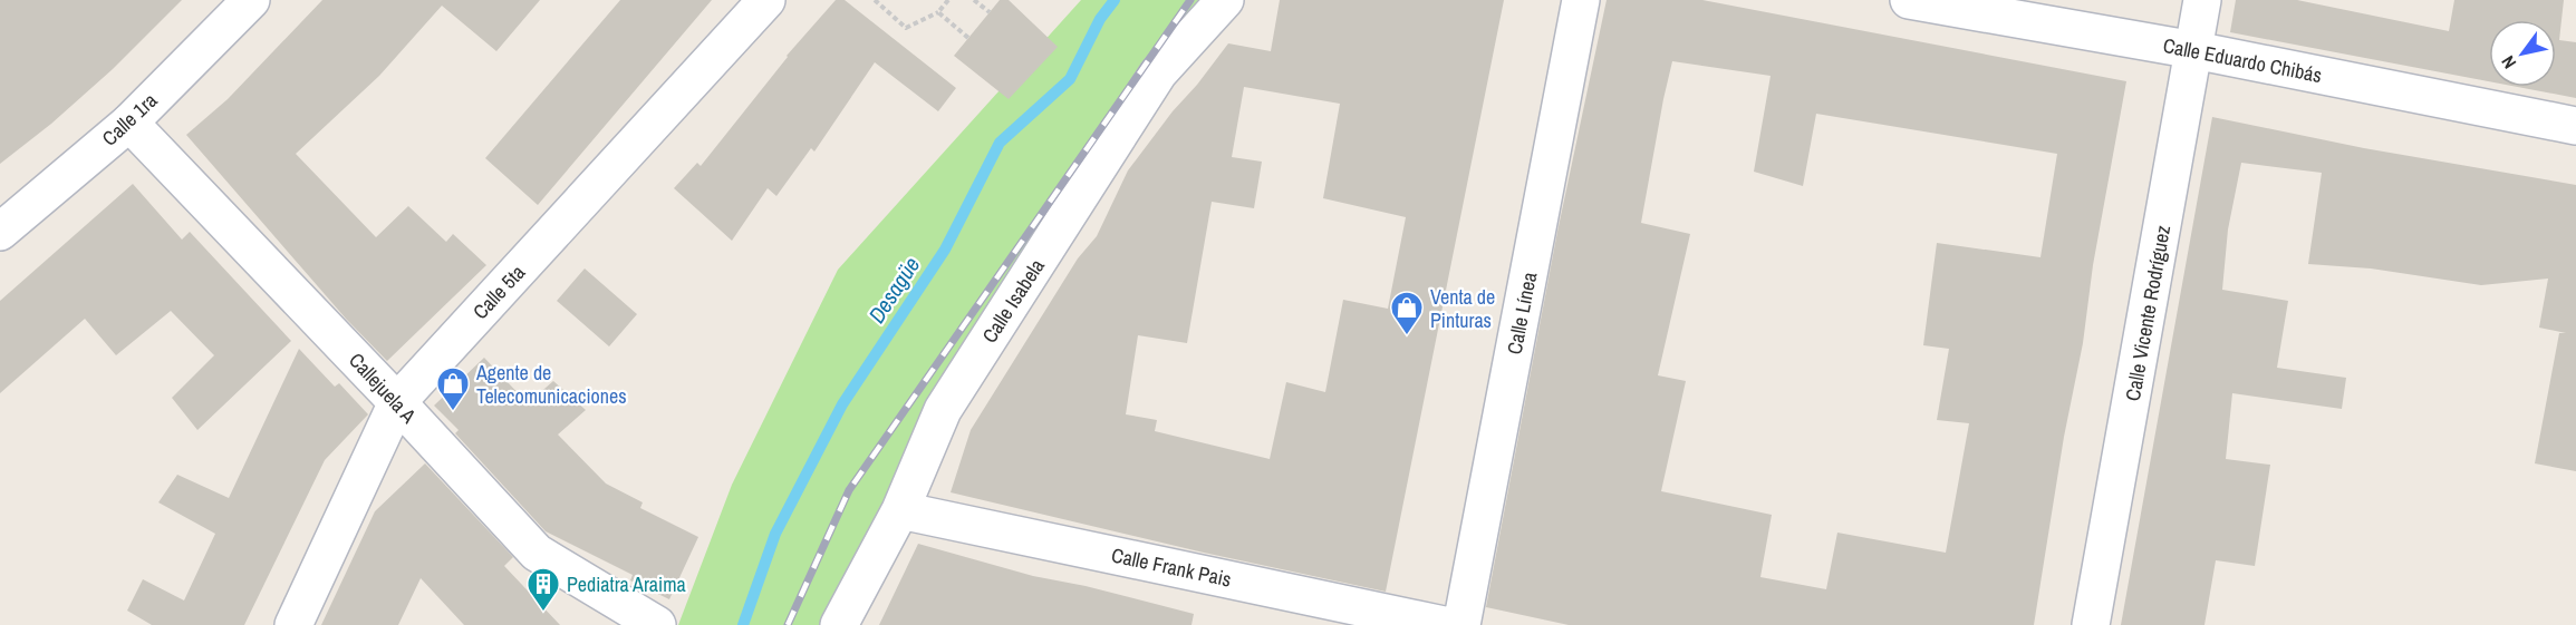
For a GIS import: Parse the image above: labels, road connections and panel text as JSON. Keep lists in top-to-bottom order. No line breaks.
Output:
{"streets":{"street":["Calle Eduardo Chibás","Calle 1ra","Calle 5ta","Calle Isabela","Calle Línea","Calle Vicente Rodríguez","Callejuela A","Calle Frank Pais"]},"crossings":[["Calle Eduardo Chibás","Calle Vicente Rodríguez"],["Calle 1ra","Callejuela A"],["Calle 5ta","Callejuela A"],["Calle Isabela","Calle Frank Pais"]],"water":["Desagüe"],"places":{"shop":["Venta de Pinturas","Agente de Telecomunicaciones"],"building":["Pediatra Araima"]},"north":"bottom left"}
